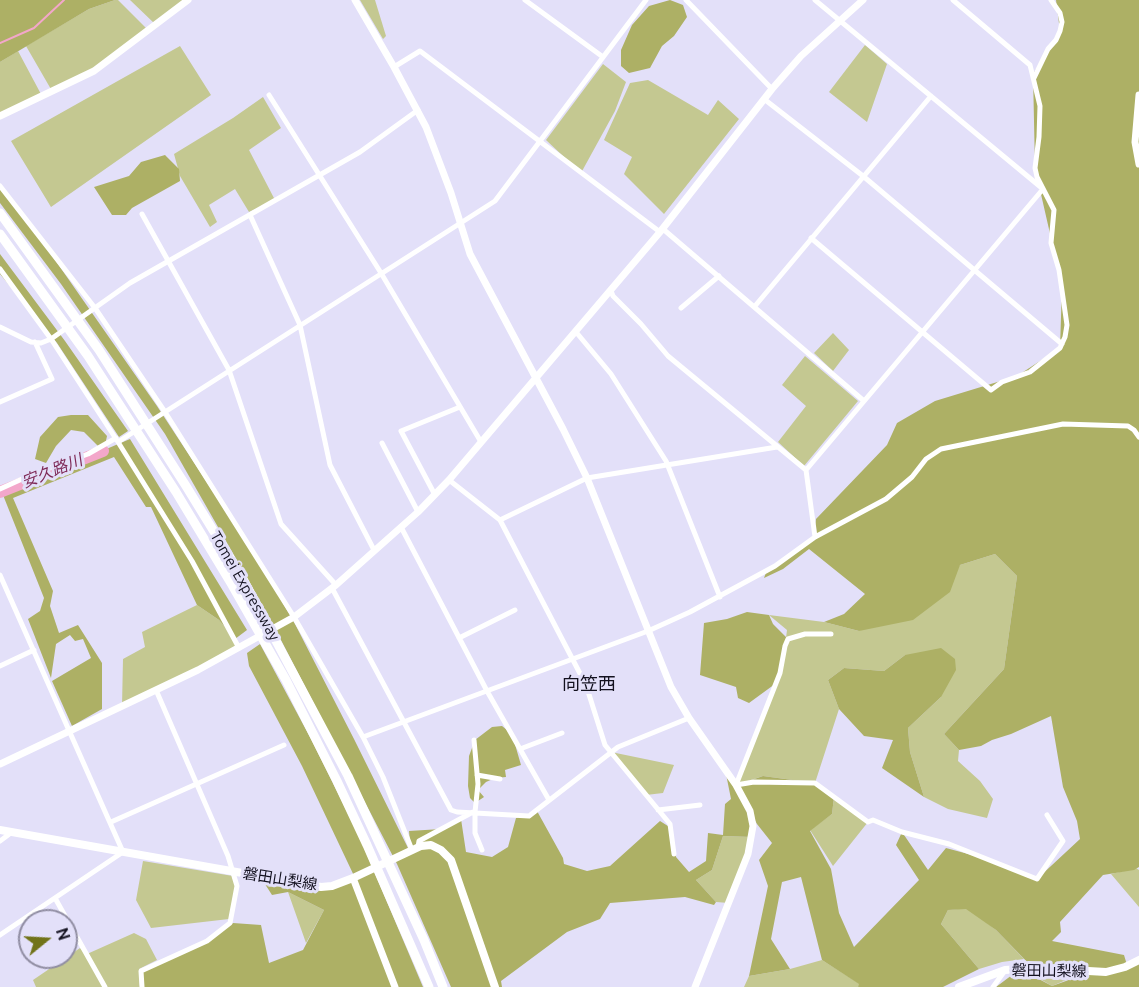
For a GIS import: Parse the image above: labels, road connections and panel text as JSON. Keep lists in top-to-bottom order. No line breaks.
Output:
{"streets":{"highway":["Tomei Expressway"],"main road":["磐田山梨線"]},"districts":["向笠西"],"water":["安久路川"],"north":"right"}
